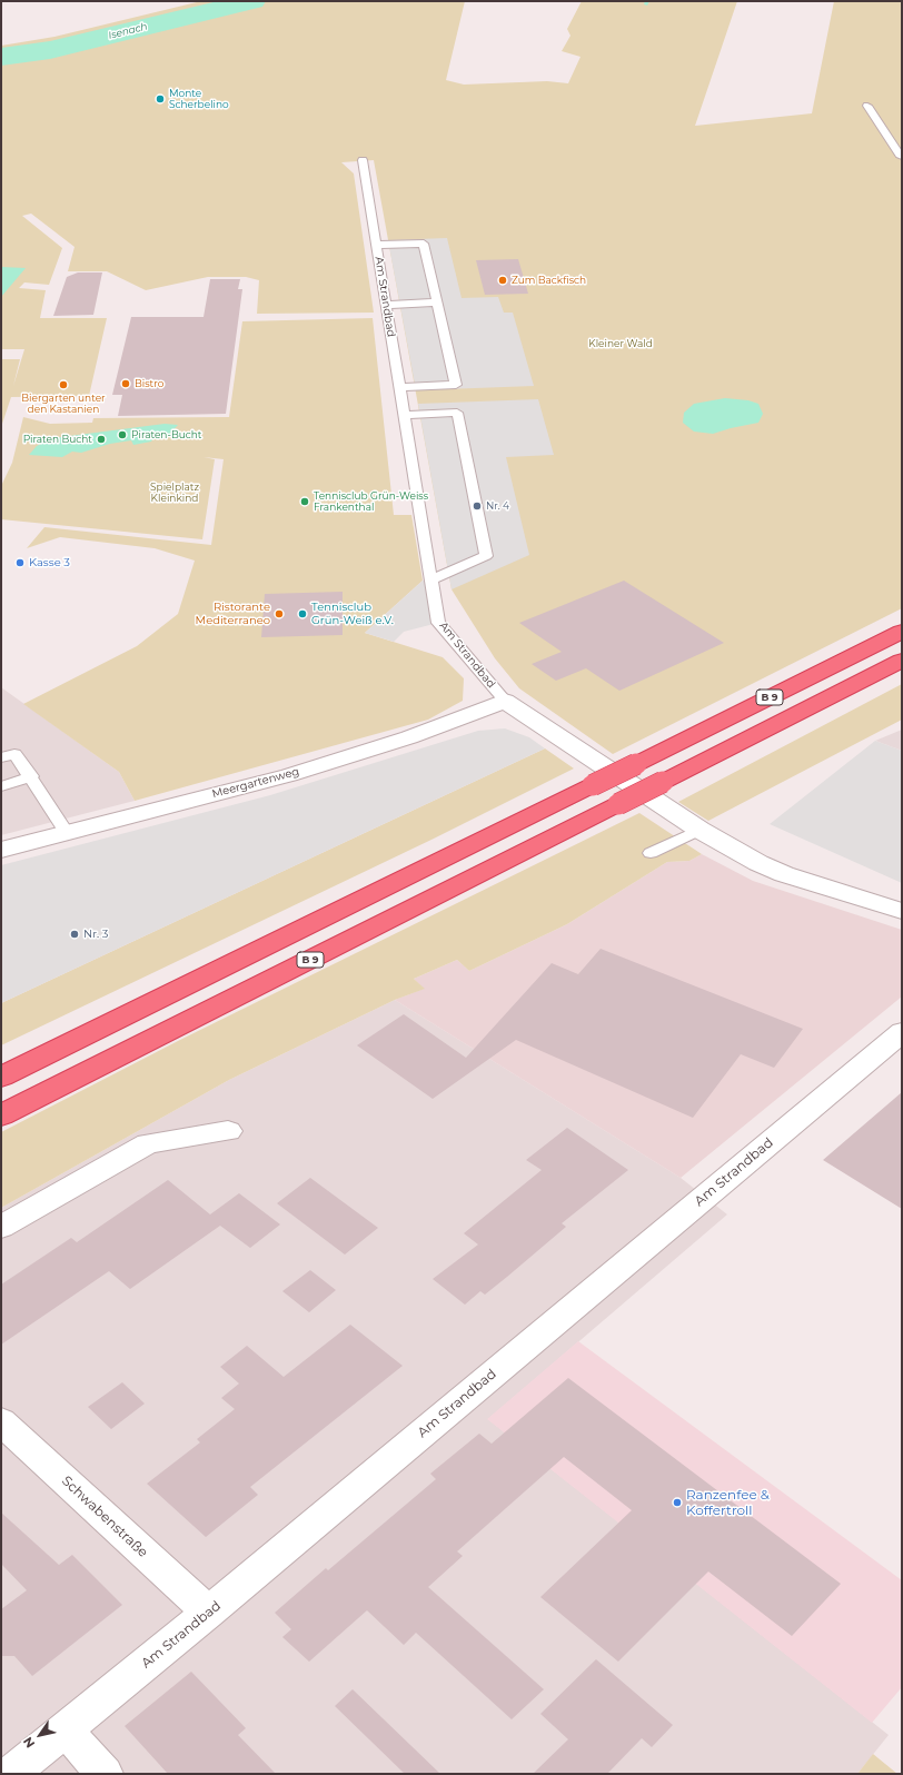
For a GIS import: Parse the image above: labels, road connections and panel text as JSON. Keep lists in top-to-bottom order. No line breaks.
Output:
{"streets":{"highway":["B 9"],"street":["Am Strandbad","Meergartenweg","Schwabenstraße"]},"crossings":[["Am Strandbad","Meergartenweg"],["Am Strandbad","Schwabenstraße"]],"water":["Isenach"],"parks":["Kleiner Wald","Spielplatz Kleinkind"],"places":["Monte Scherbelino","Zum Backfisch","Bistro","Biergarten unter den Kastanien","Piraten-Bucht","Piraten Bucht","Tennisclub Grün-Weiss Frankenthal","Nr. 4","Kasse 3","Ristorante Mediterraneo","Tennisclub Grün-Weiß e.V.","Nr. 3","Ranzenfee & Koffertroll"],"north":"bottom left"}
